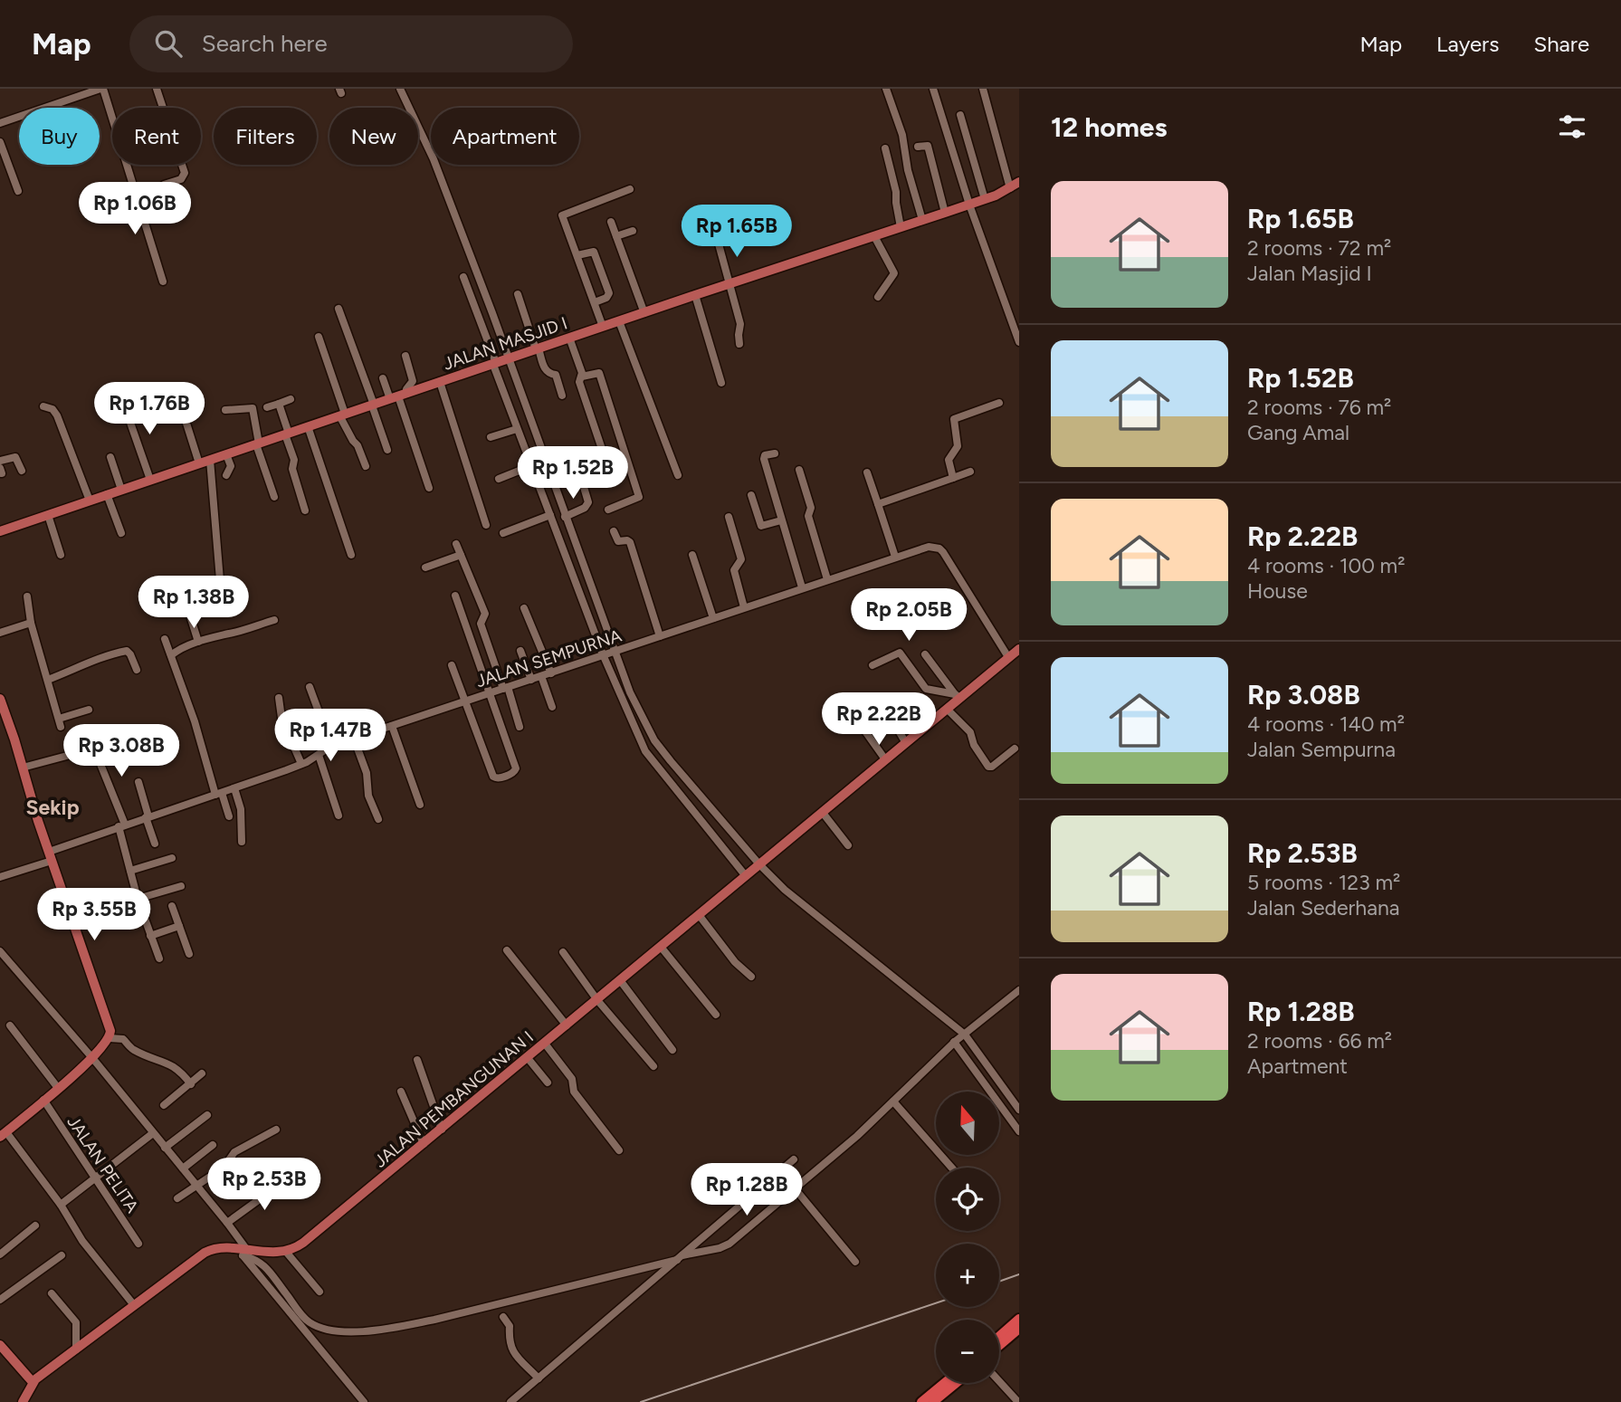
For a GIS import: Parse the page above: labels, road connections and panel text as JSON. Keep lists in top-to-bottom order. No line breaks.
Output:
{"streets":{"main road":["JALAN MASJID I","JALAN PEMBANGUNAN I"],"street":["JALAN SEMPURNA","JALAN PELITA"]},"crossings":[["JALAN SEMPURNA","JALAN PEMBANGUNAN I"]],"districts":["Sekip"],"north":"top","page":{"header":"Map","search":"Search here","nav":["Map","Layers","Share"],"heading":"12 homes","chip":["Buy","Rent","Filters","New","Apartment"],"list":[{"name":"Rp 1.65B","note":"2 rooms · 72 m² · Jalan Masjid I"},{"name":"Rp 1.52B","note":"2 rooms · 76 m² · Gang Amal"},{"name":"Rp 2.22B","note":"4 rooms · 100 m² · House"},{"name":"Rp 3.08B","note":"4 rooms · 140 m² · Jalan Sempurna"},{"name":"Rp 2.53B","note":"5 rooms · 123 m² · Jalan Sederhana"},{"name":"Rp 1.28B","note":"2 rooms · 66 m² · Apartment"}],"price":["Rp 1.06B","Rp 1.65B","Rp 1.76B","Rp 1.52B","Rp 1.38B","Rp 2.05B","Rp 2.22B","Rp 1.47B","Rp 3.08B","Rp 3.55B","Rp 2.53B","Rp 1.28B"],"map_buttons":["+","−"]}}
